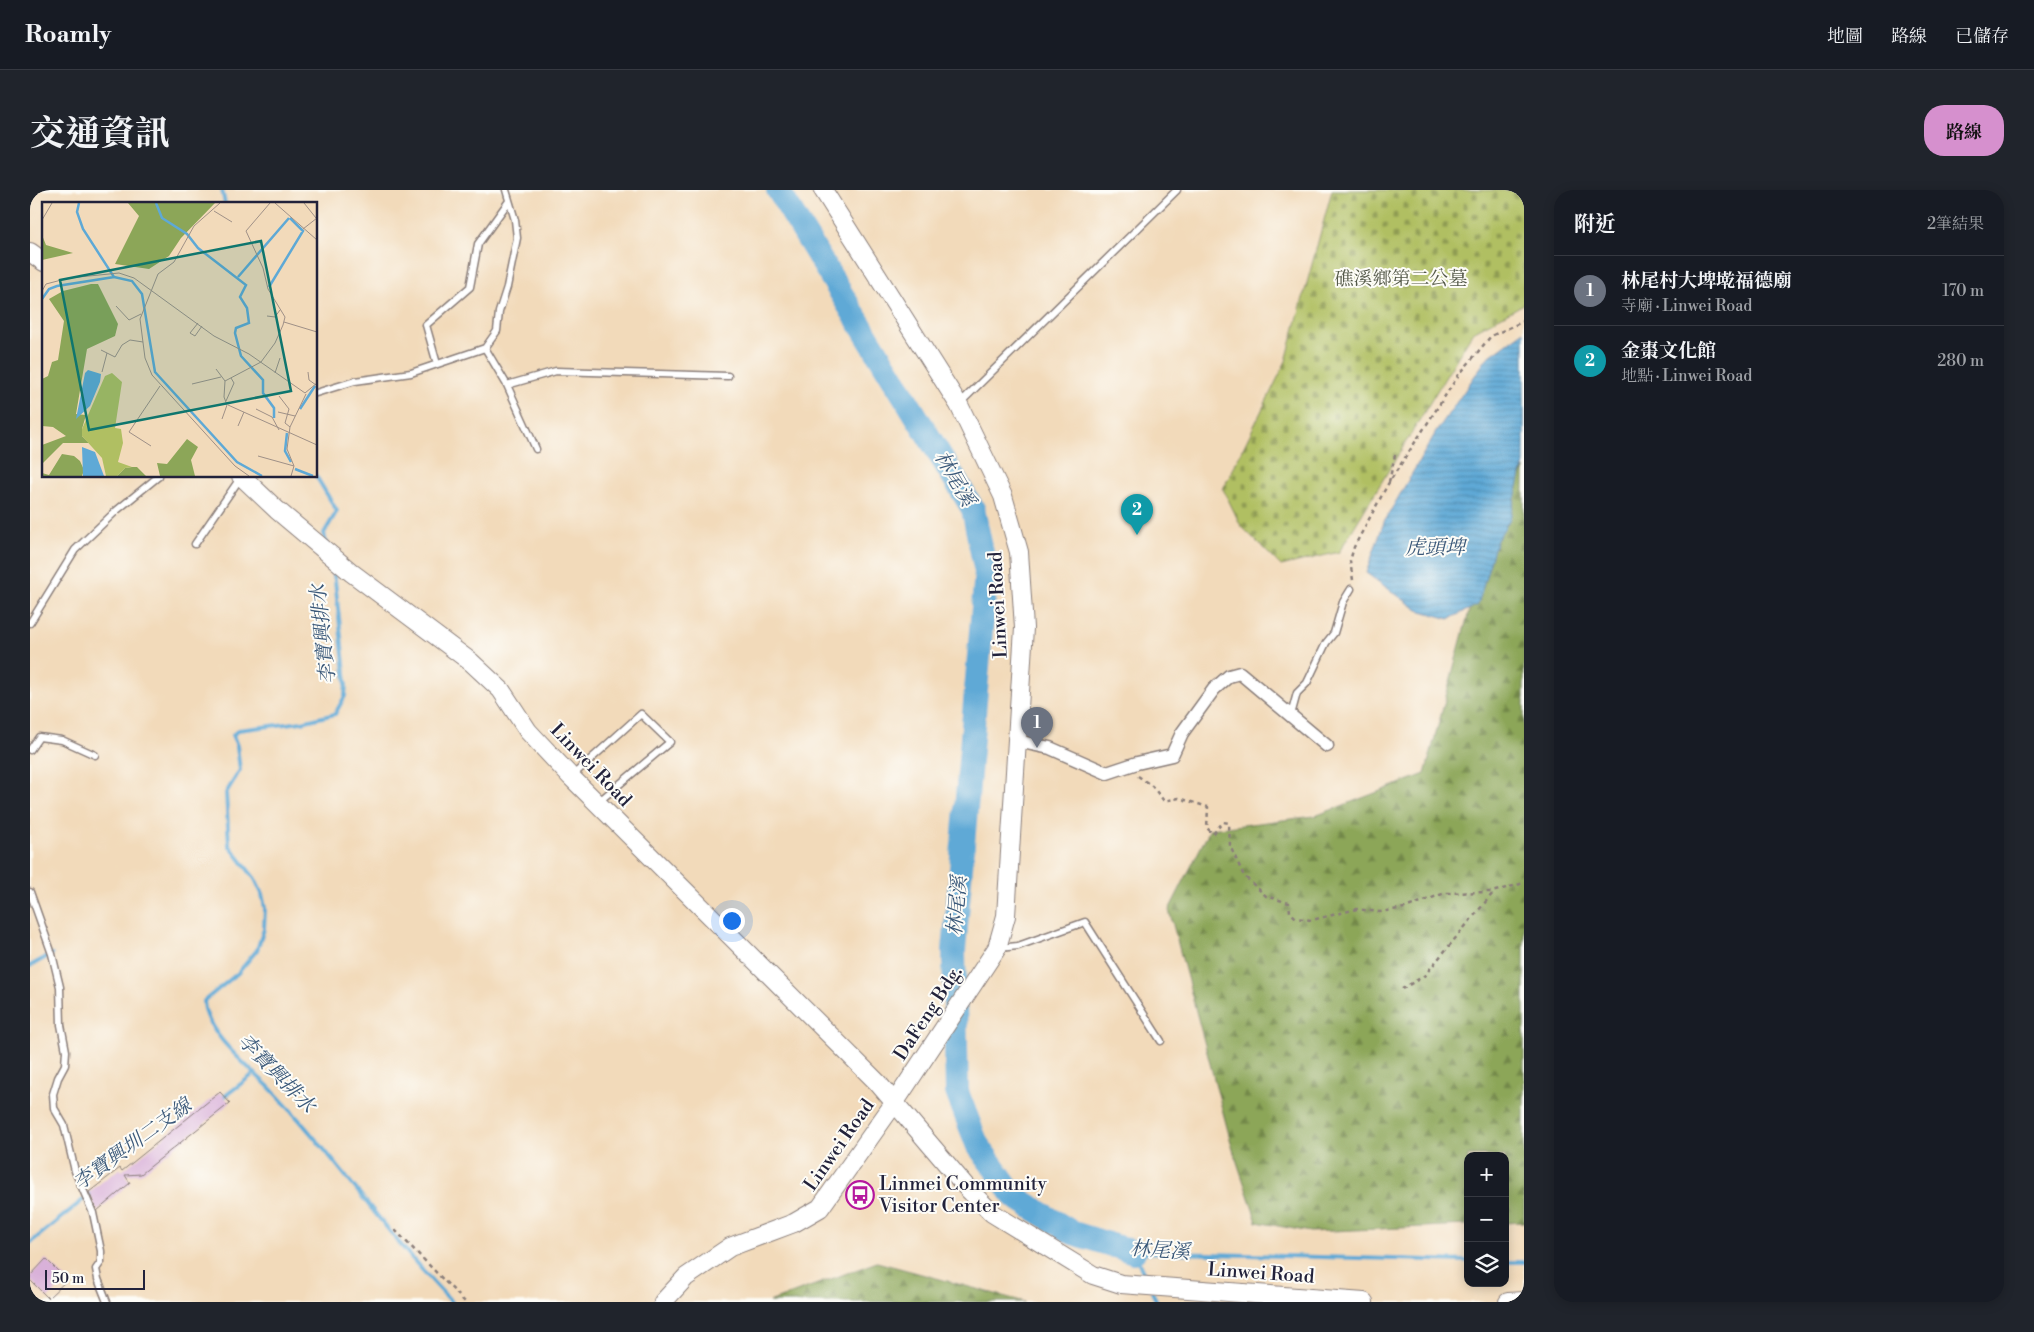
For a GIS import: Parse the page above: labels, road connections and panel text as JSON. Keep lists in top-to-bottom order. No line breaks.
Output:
{"streets":{"street":["Linwei Road","DaFeng Bdg."]},"crossings":[["Linwei Road","DaFeng Bdg."]],"water":["林尾溪","虎頭埤","李寶興排水","李寶興圳二支線"],"parks":["礁溪鄉第二公墓"],"places":{"bus stop":["Linmei Community Visitor Center"]},"scale_bar":"50 m","page":{"header":"Roamly","nav":["地圖","路線","已儲存"],"title":"交通資訊","buttons":"路線","heading":["附近","2筆結果"],"list":[{"mark":"1","name":"林尾村大埤墘福德廟","note":"寺廟 · Linwei Road","value":"170 m"},{"mark":"2","name":"金棗文化館","note":"地點 · Linwei Road","value":"280 m"}],"pins":["2","1"],"map_buttons":["+","−"],"scale":"50 m"}}
